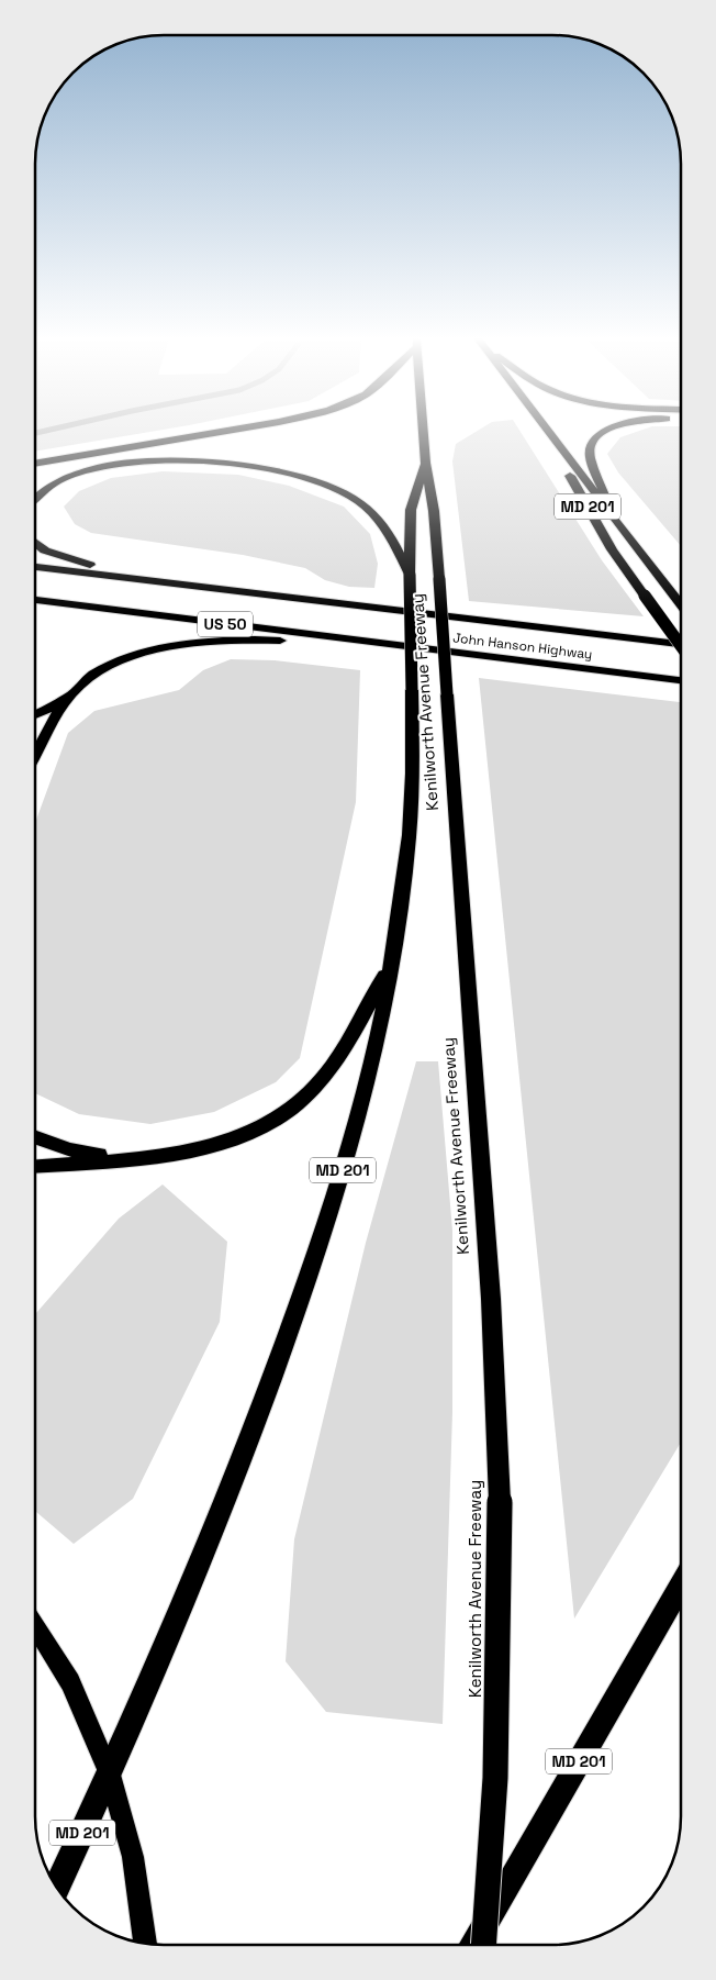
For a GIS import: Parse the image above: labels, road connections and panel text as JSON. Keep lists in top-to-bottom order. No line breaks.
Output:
{"streets":{"highway":["MD 201","US 50","John Hanson Highway","Kenilworth Avenue Freeway"]},"crossings":[["MD 201","Kenilworth Avenue Freeway"]]}
